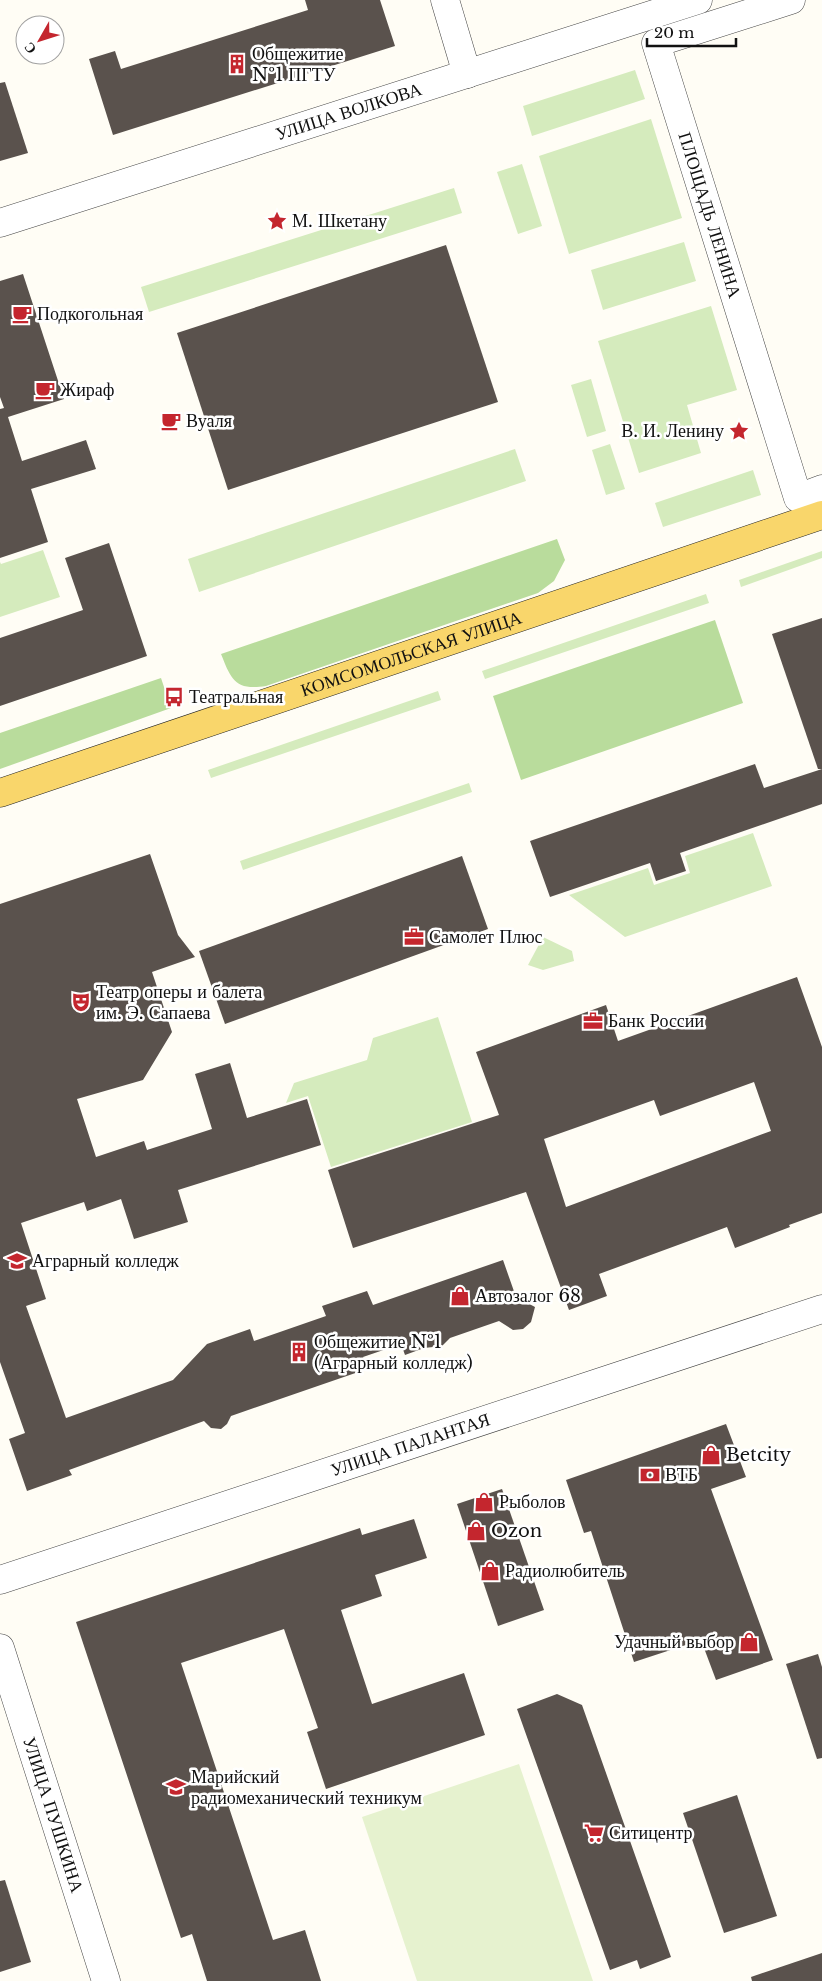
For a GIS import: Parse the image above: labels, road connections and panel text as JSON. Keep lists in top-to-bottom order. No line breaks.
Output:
{"streets":{"main road":["КОМСОМОЛЬСКАЯ УЛИЦА"],"street":["УЛИЦА ВОЛКОВА","ПЛОЩАДЬ ЛЕНИНА","УЛИЦА ПАЛАНТАЯ","УЛИЦА ПУШКИНА"]},"places":{"building":["Общежитие №1 ПГТУ","Общежитие №1 (Аграрный колледж)"],"place":["М. Шкетану","В. И. Ленину"],"cafe":["Подкогольная","Жираф","Вуаля"],"bus stop":["Театральная"],"office":["Самолет Плюс","Банк России"],"theatre":["Театр оперы и балета им. Э. Сапаева"],"school or university":["Аграрный колледж","Марийский радиомеханический техникум"],"shop":["Автозалог 68","Betcity","Рыболов","Ozon","Радиолюбитель","Удачный выбор"],"bank":["ВТБ"],"supermarket":["Ситицентр"]},"scale_bar":"20 m","north":"bottom left"}
